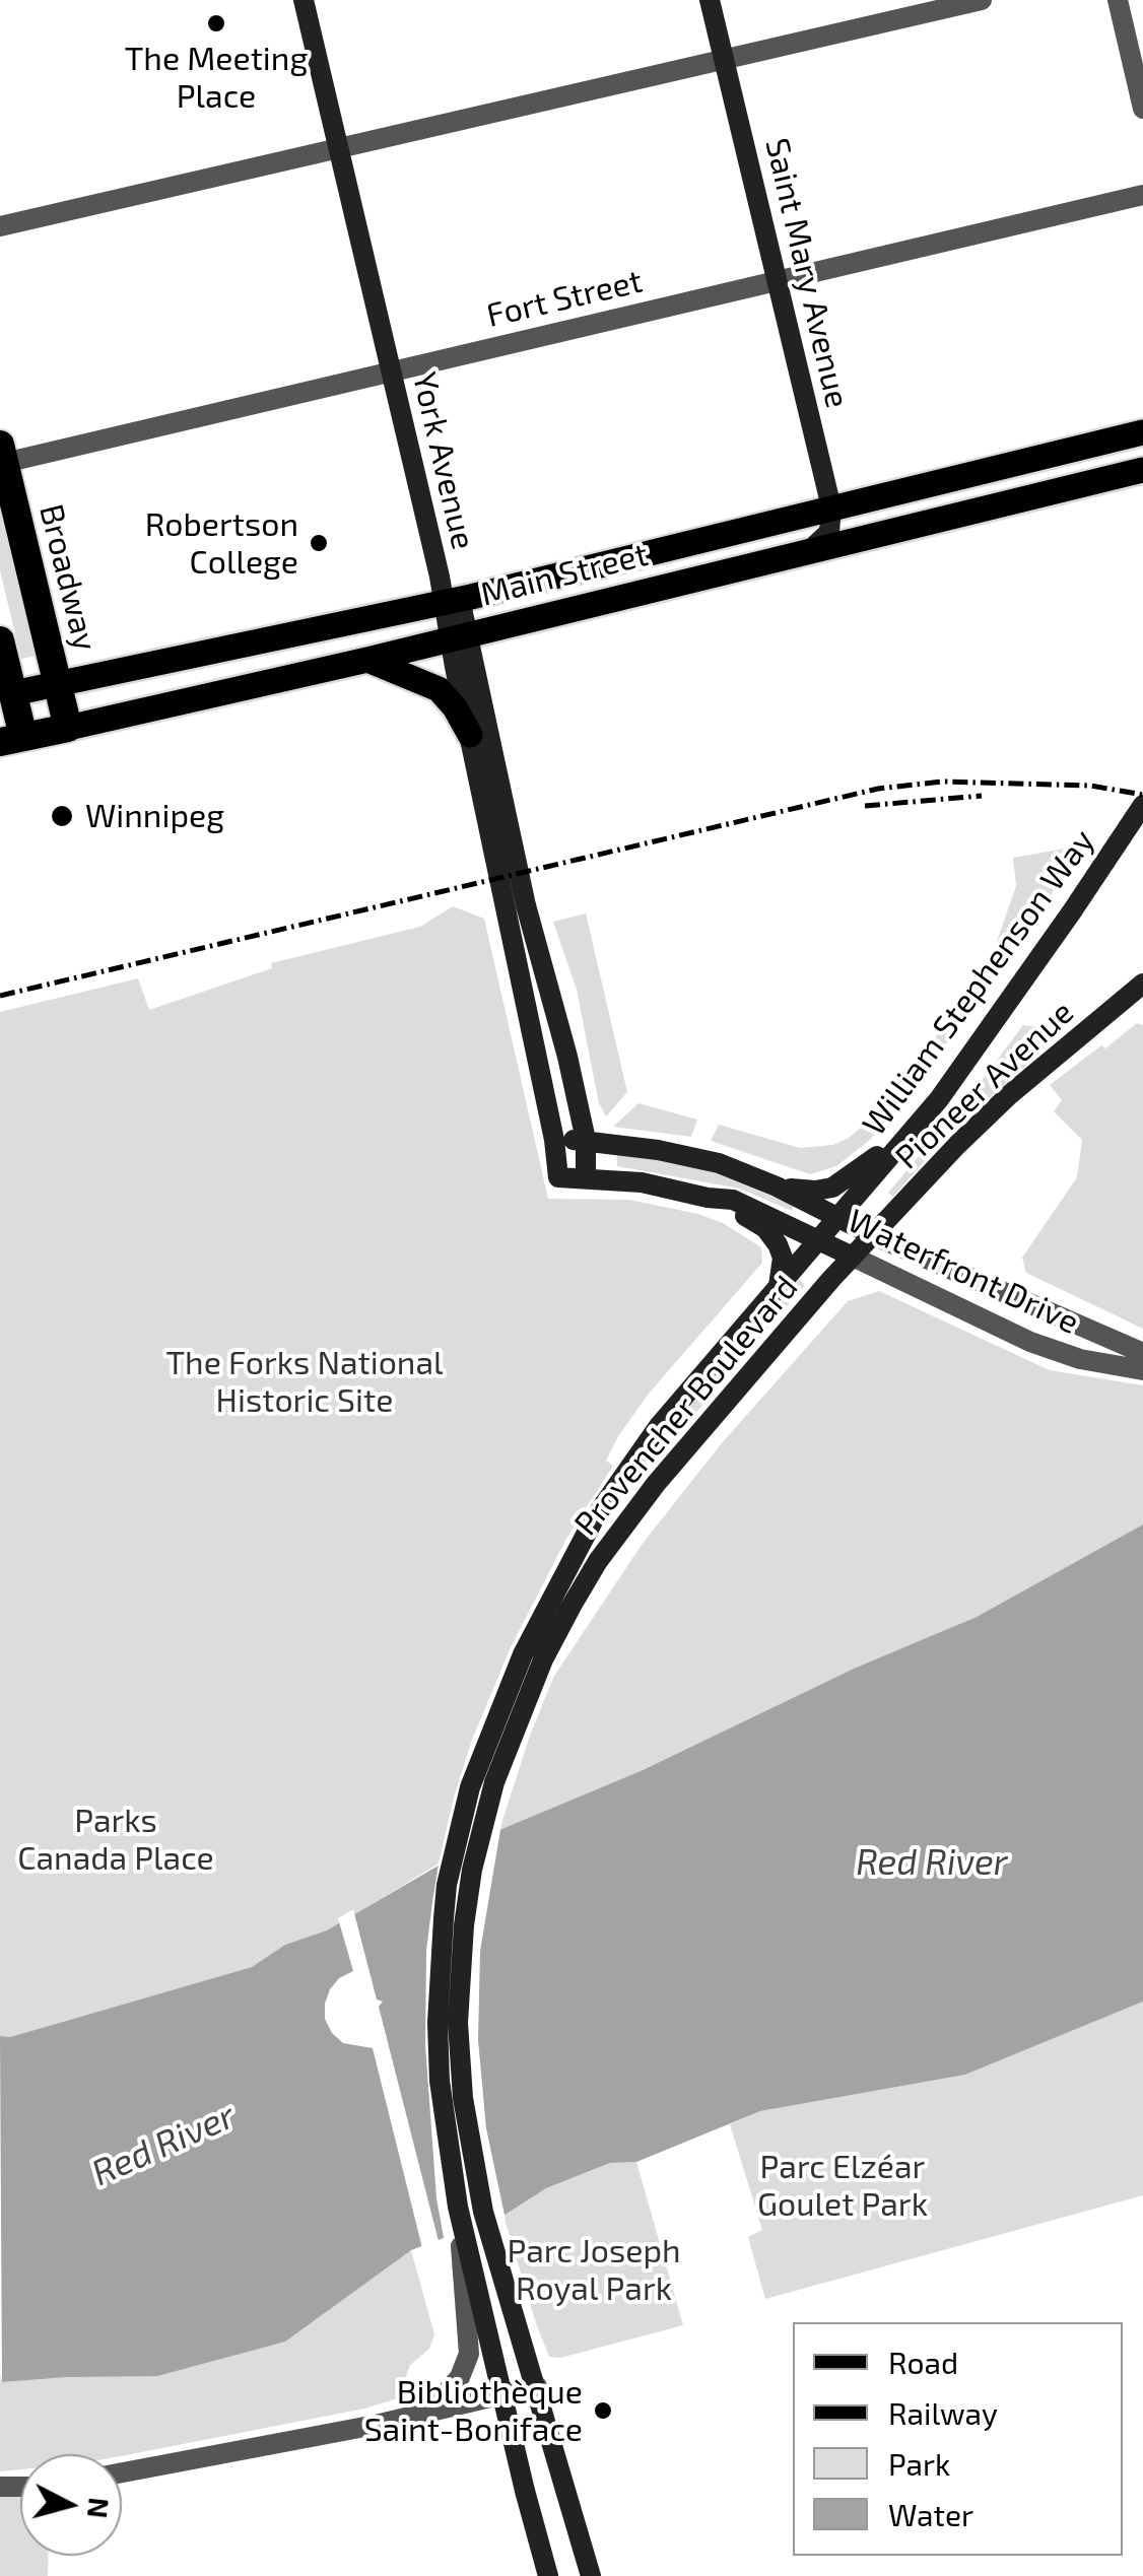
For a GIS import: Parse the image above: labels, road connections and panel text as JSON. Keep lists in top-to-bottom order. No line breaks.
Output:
{"streets":{"highway":["Main Street","Broadway"],"main road":["Saint Mary Avenue","York Avenue","William Stephenson Way","Pioneer Avenue","Waterfront Drive","Provencher Boulevard"],"street":["Fort Street"]},"crossings":[["Saint Mary Avenue","Fort Street"],["Saint Mary Avenue","Main Street"],["Fort Street","York Avenue"],["Fort Street","Broadway"],["York Avenue","Main Street"],["Main Street","Broadway"],["William Stephenson Way","Waterfront Drive"],["William Stephenson Way","Provencher Boulevard"],["Pioneer Avenue","Waterfront Drive"],["Pioneer Avenue","Provencher Boulevard"],["Waterfront Drive","Provencher Boulevard"]],"water":["Red River"],"parks":["The Forks National Historic Site","Parks Canada Place","Parc Elzéar Goulet Park","Parc Joseph Royal Park"],"places":["The Meeting Place","Robertson College","Winnipeg","Bibliothèque Saint-Boniface"],"legend":["Road","Railway","Park","Water"],"north":"right"}
